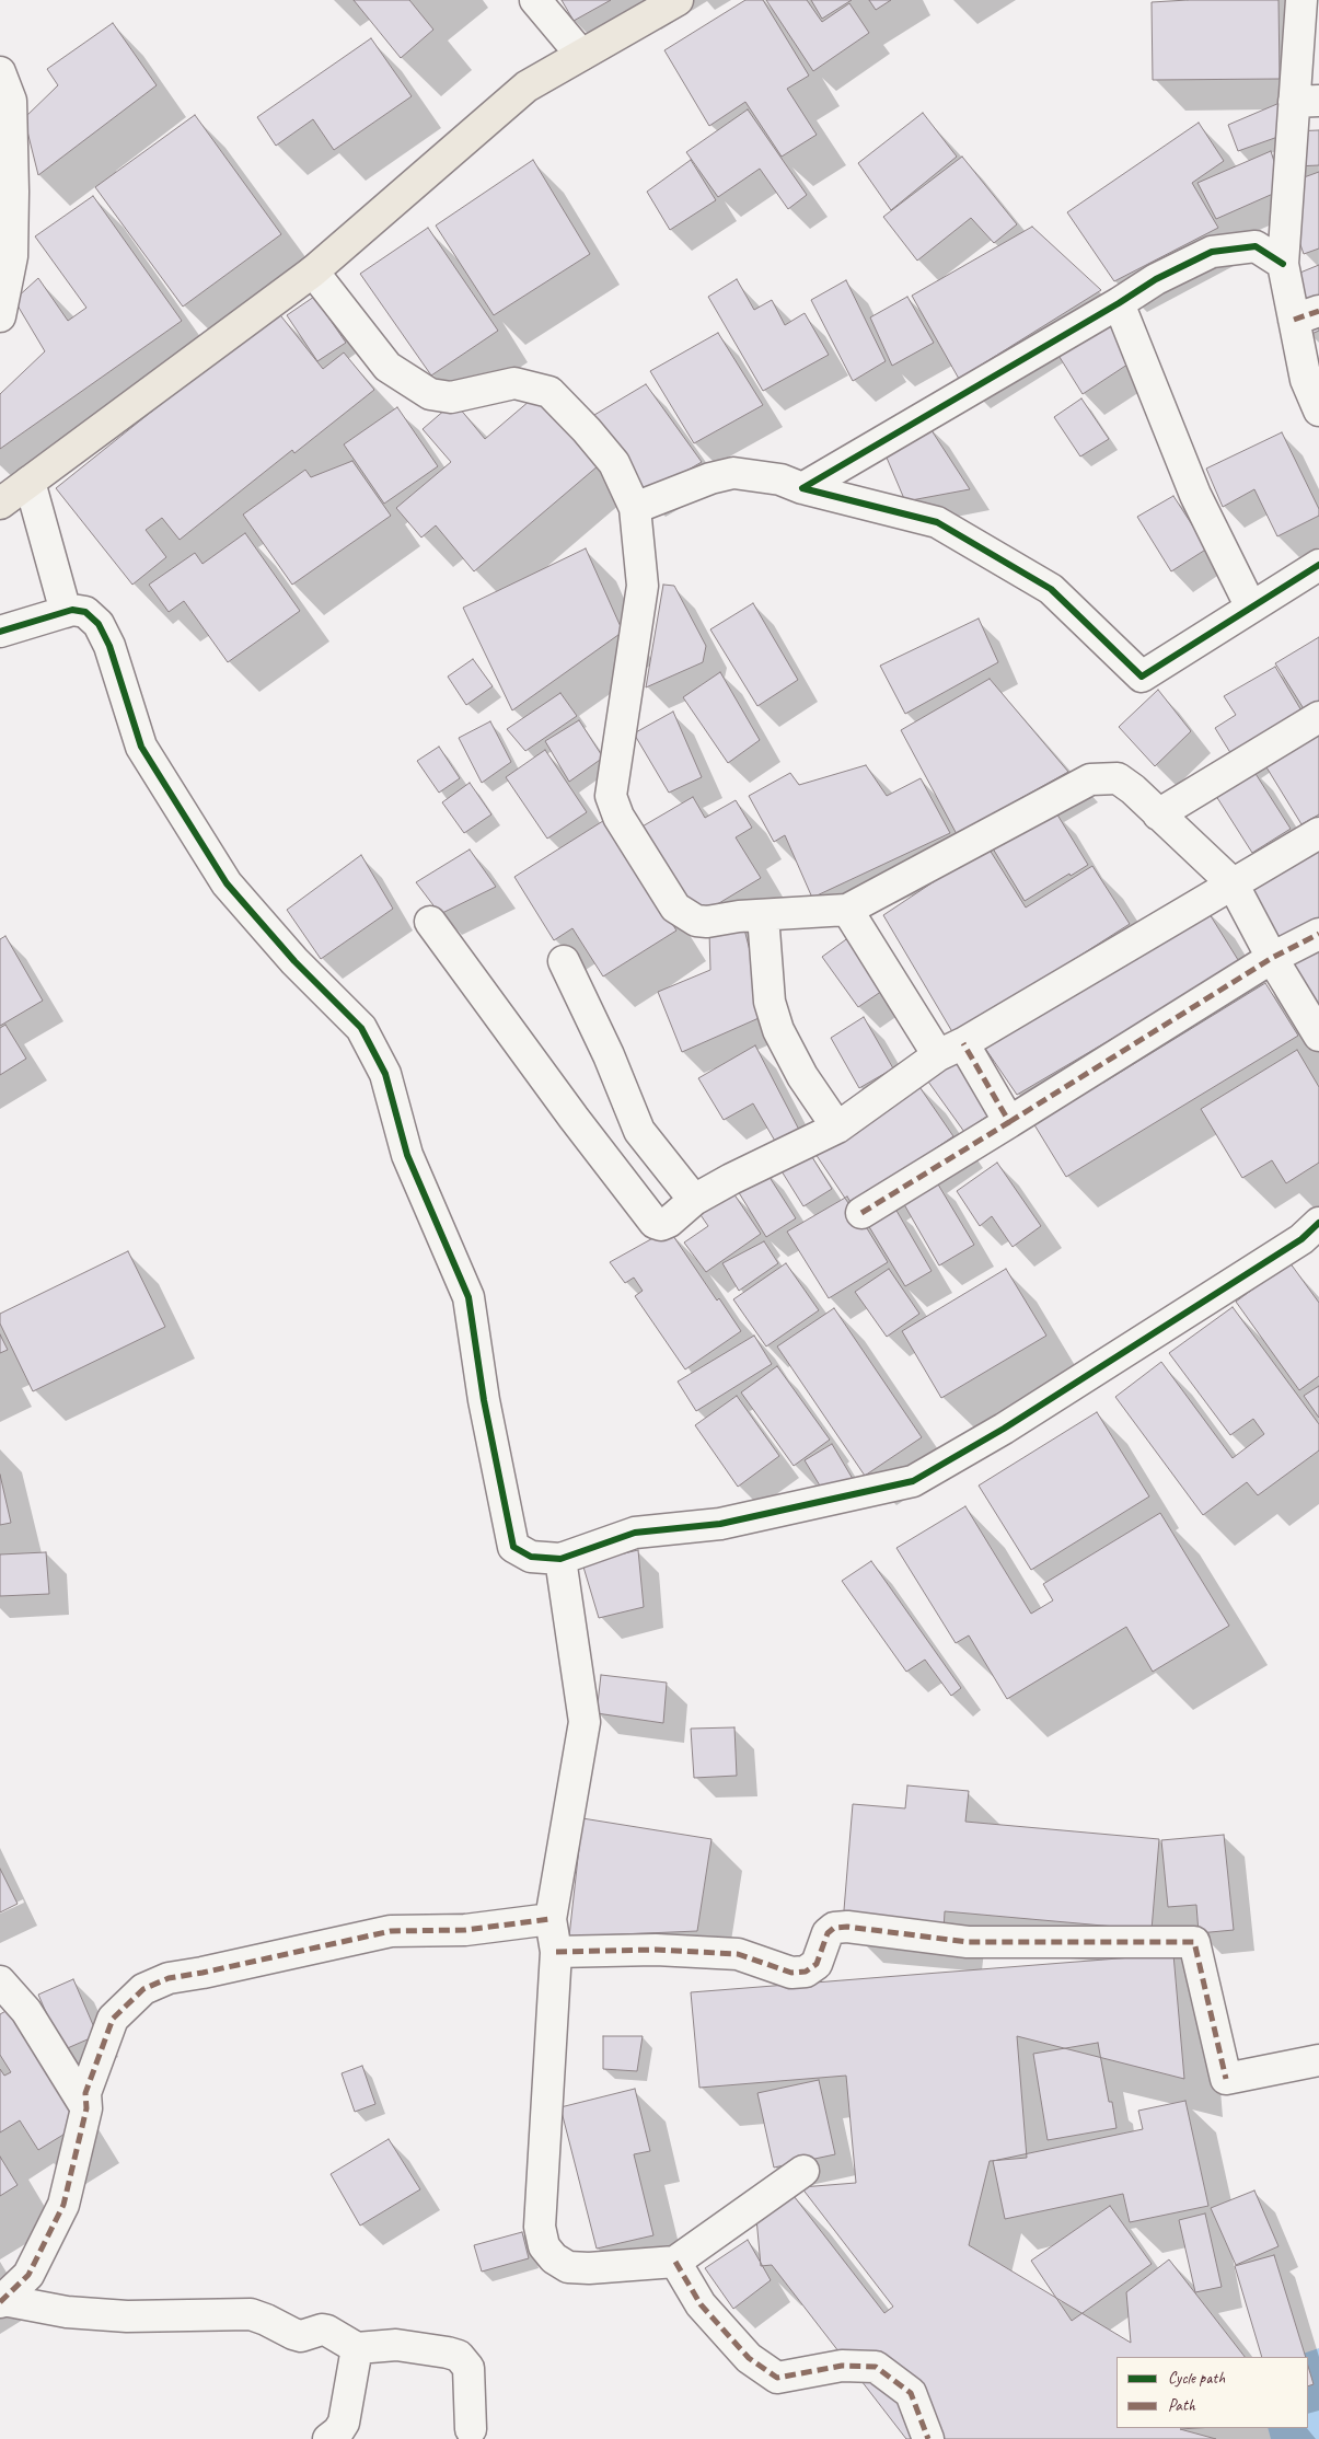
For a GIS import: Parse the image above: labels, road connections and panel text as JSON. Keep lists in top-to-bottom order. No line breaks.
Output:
{"legend":["Cycle path","Path"]}
